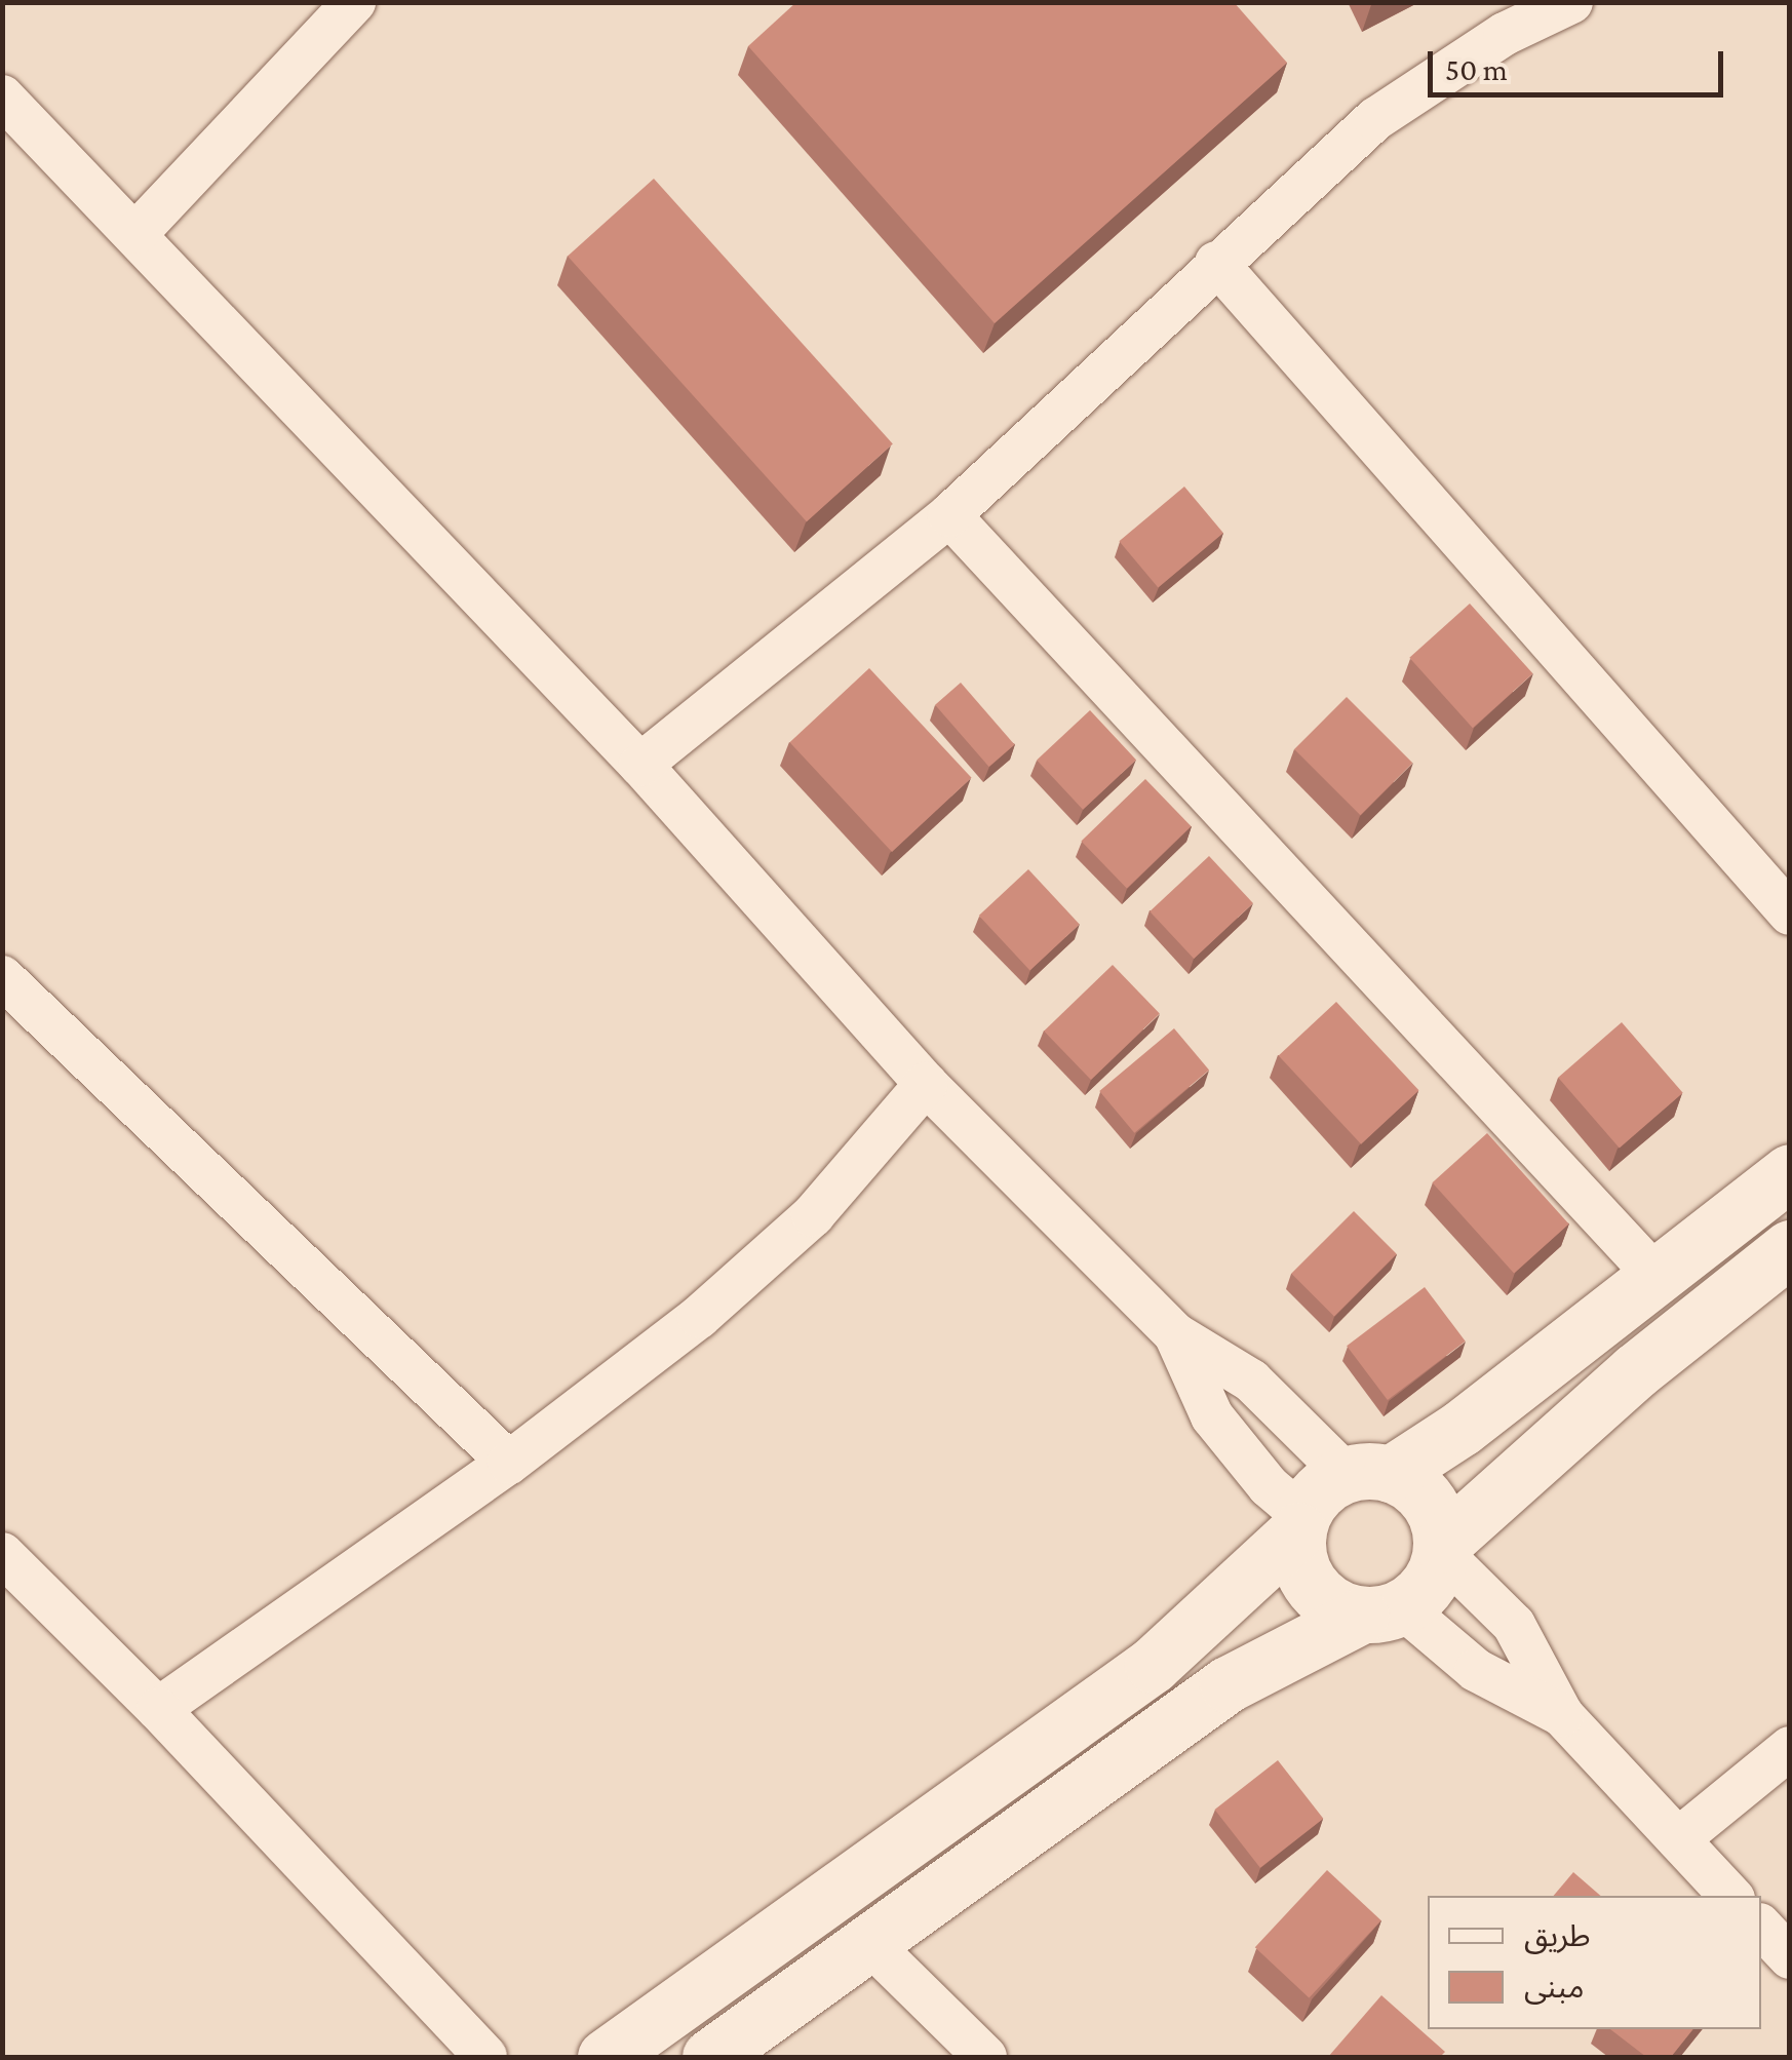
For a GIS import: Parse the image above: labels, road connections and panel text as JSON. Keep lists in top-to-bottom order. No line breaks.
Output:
{"legend":["طريق","مبنى"],"scale_bar":"50 m"}
